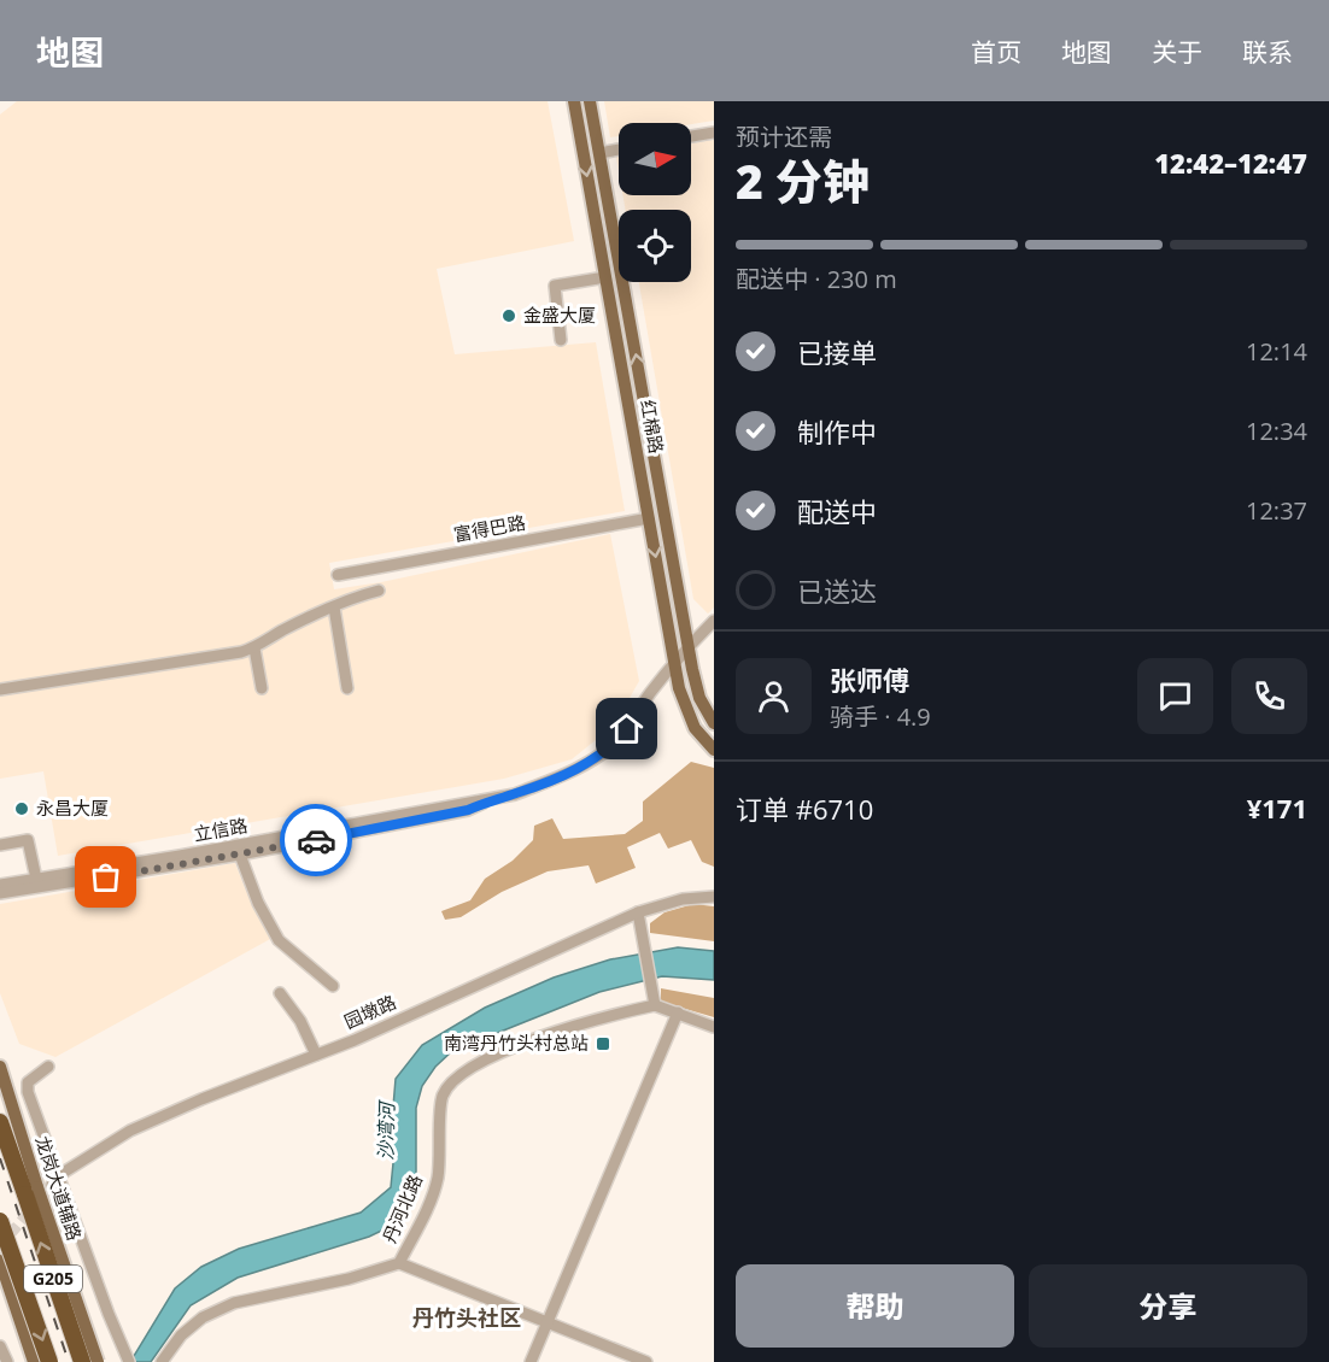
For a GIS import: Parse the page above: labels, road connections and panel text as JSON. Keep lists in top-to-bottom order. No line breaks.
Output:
{"streets":{"highway":["G205"],"main road":["红棉路","龙岗大道辅路"],"street":["富得巴路","立信路","园墩路","丹河北路"]},"crossings":[["红棉路","富得巴路"],["红棉路","立信路"],["龙岗大道辅路","G205"]],"districts":["丹竹头社区"],"water":["沙湾河"],"places":{"other":["金盛大厦","永昌大厦"],"transit":["南湾丹竹头村总站"]},"north":"right","page":{"header":"地图","nav":["首页","地图","关于","联系"],"heading":["2 分钟","预计还需","12:42–12:47"],"panel":["张师傅","骑手 · 4.9","订单 #6710","¥171"],"bar":"配送中 · 230 m","list":[["已接单","12:14"],["制作中","12:34"],["配送中","12:37"],"已送达"],"buttons":["帮助","分享"]}}
